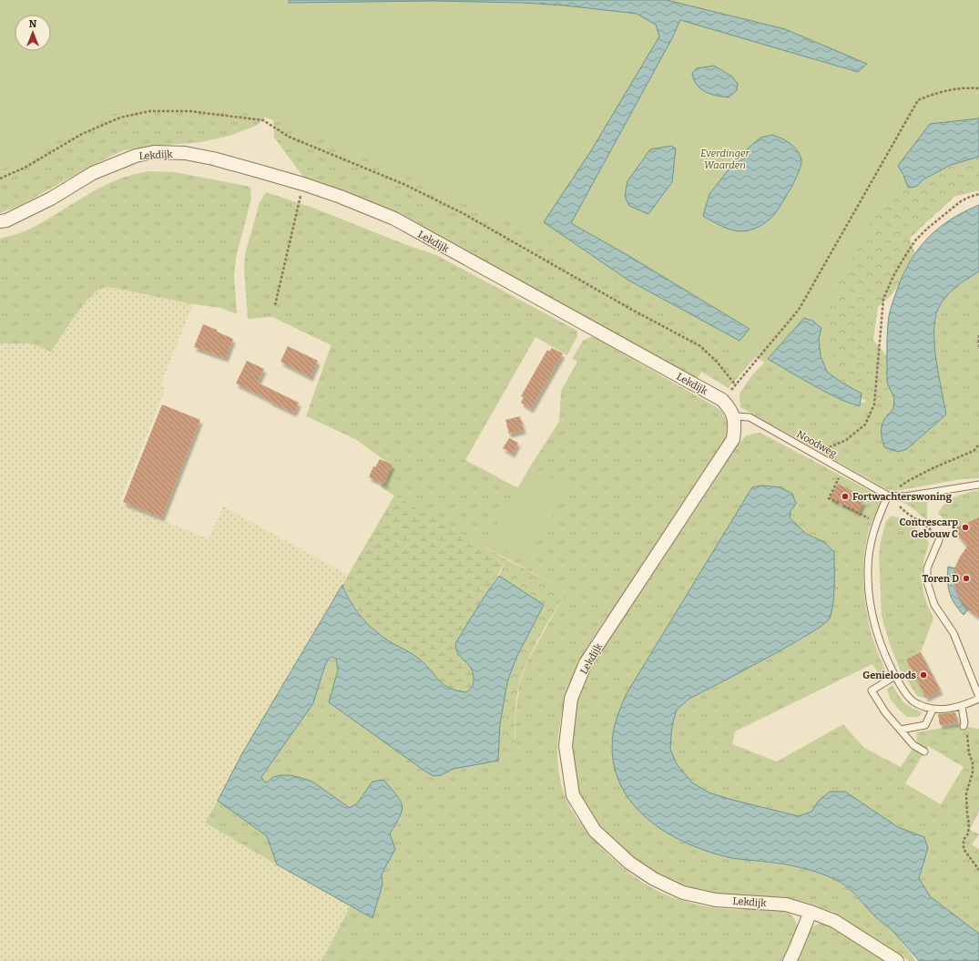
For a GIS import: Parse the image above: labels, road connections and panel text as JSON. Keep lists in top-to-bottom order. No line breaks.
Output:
{"streets":{"street":["Lekdijk"],"lane":["Noodweg"]},"crossings":[["Lekdijk","Noodweg"]],"parks":["Everdinger Waarden"],"places":["Fortwachterswoning","Contrescarp Gebouw C","Toren D","Genieloods"],"north":"top"}
